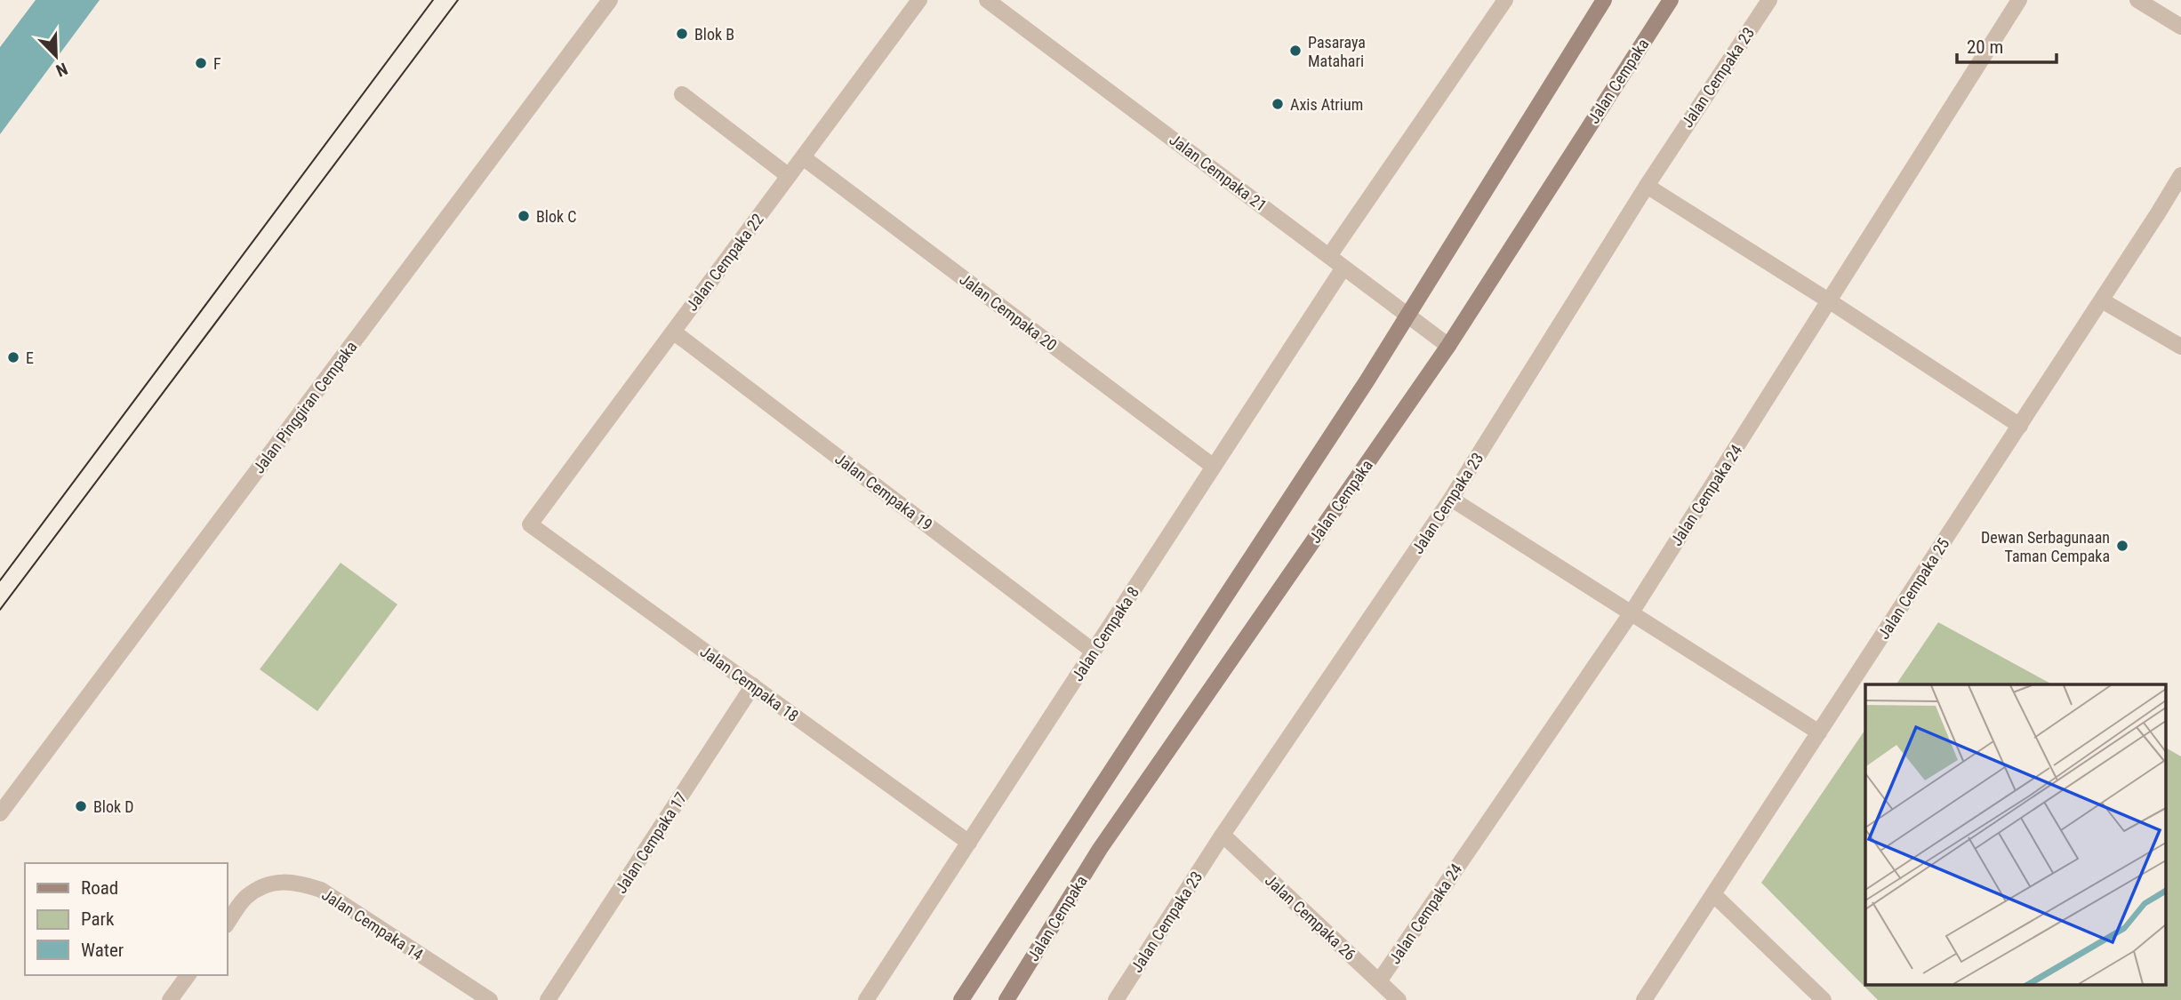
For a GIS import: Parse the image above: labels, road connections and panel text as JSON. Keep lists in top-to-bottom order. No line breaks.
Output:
{"streets":{"main road":["Jalan Cempaka"],"street":["Jalan Cempaka 23","Jalan Cempaka 21","Jalan Cempaka 22","Jalan Cempaka 20","Jalan Pinggiran Cempaka","Jalan Cempaka 19","Jalan Cempaka 24","Jalan Cempaka 25","Jalan Cempaka 8","Jalan Cempaka 18","Jalan Cempaka 17","Jalan Cempaka 26","Jalan Cempaka 14"]},"crossings":[["Jalan Cempaka 23","Jalan Cempaka 26"],["Jalan Cempaka","Jalan Cempaka 21"],["Jalan Cempaka 21","Jalan Cempaka 8"],["Jalan Cempaka 22","Jalan Cempaka 20"],["Jalan Cempaka 22","Jalan Cempaka 19"],["Jalan Cempaka 22","Jalan Cempaka 18"],["Jalan Cempaka 20","Jalan Cempaka 8"],["Jalan Cempaka 19","Jalan Cempaka 8"],["Jalan Cempaka 24","Jalan Cempaka 26"],["Jalan Cempaka 8","Jalan Cempaka 18"],["Jalan Cempaka 18","Jalan Cempaka 17"]],"places":["Blok B","Pasaraya Matahari","F","Axis Atrium","Blok C","E","Dewan Serbagunaan Taman Cempaka","Blok D"],"legend":["Road","Park","Water"],"scale_bar":"20 m","north":"bottom right"}
